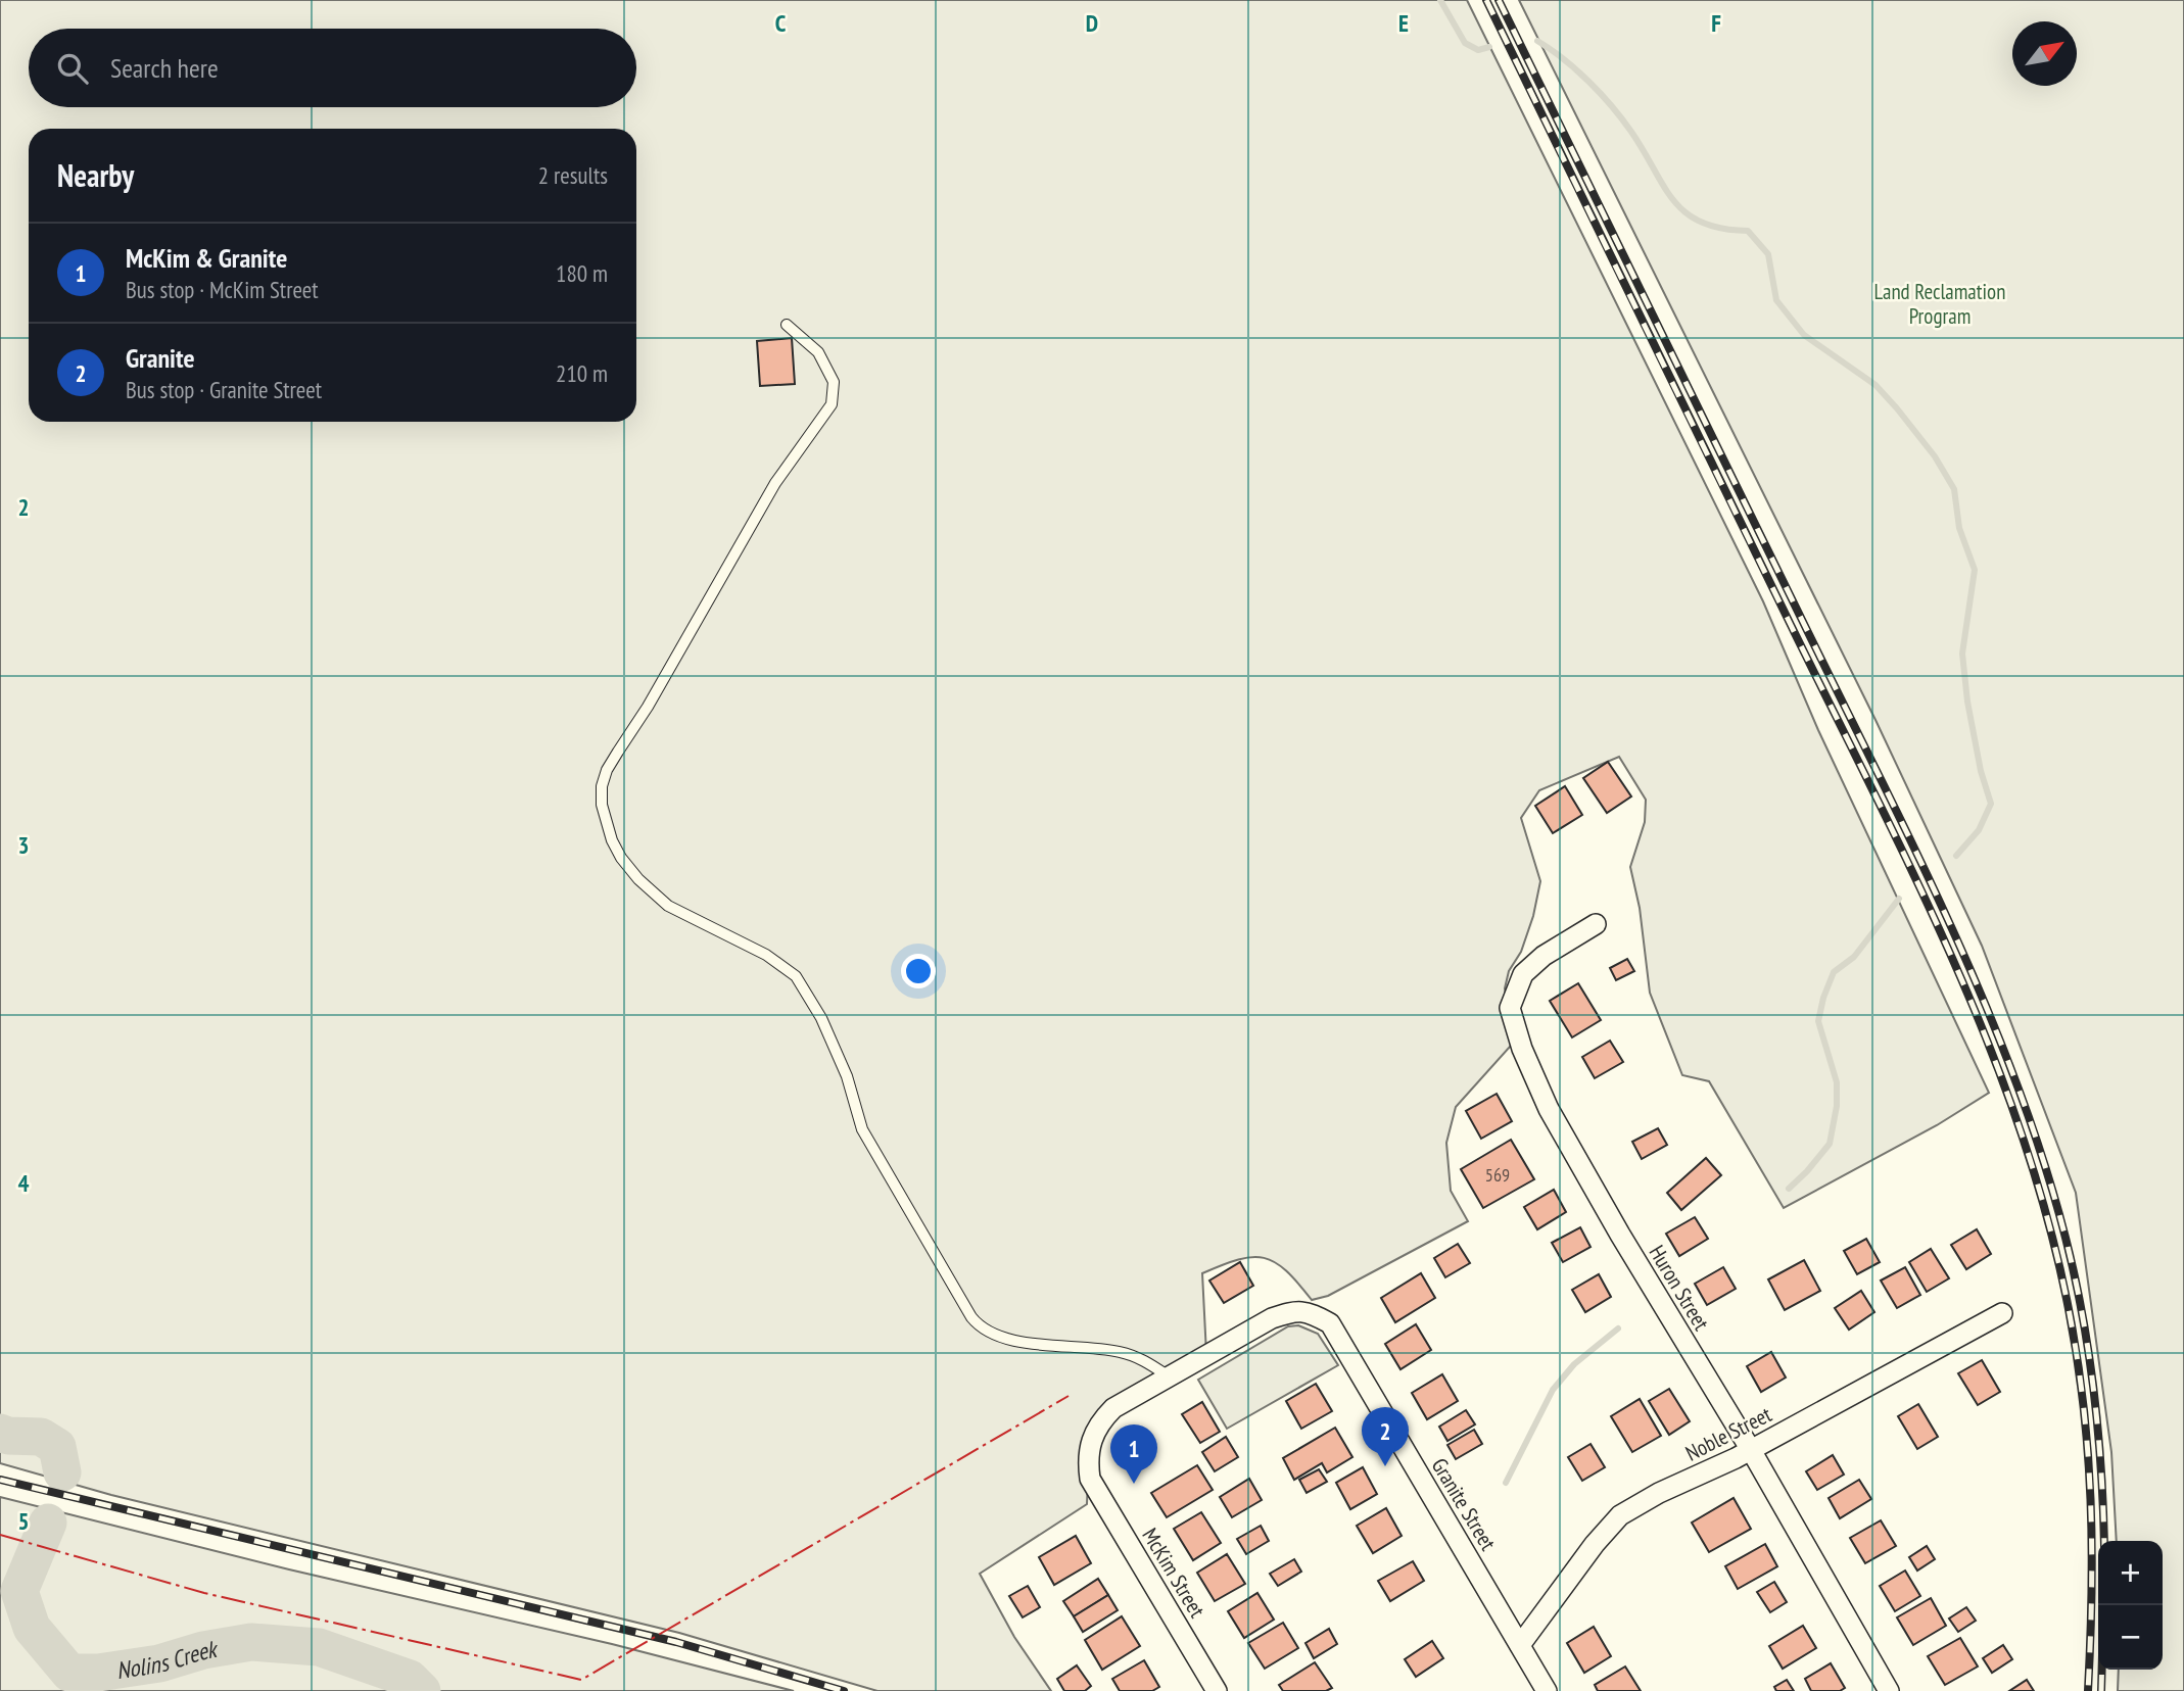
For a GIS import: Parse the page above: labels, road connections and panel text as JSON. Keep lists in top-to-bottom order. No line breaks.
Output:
{"streets":{"street":["Huron Street","Noble Street","Granite Street","McKim Street"]},"crossings":[["Huron Street","Noble Street"],["Noble Street","Granite Street"],["Granite Street","McKim Street"]],"water":["Nolins Creek"],"parks":["Land Reclamation Program"],"house_numbers":["569"],"north":"top right","page":{"search":"Search here","heading":["Nearby","2 results"],"list":[{"mark":"1","name":"McKim & Granite","note":"Bus stop · McKim Street","value":"180 m"},{"mark":"2","name":"Granite","note":"Bus stop · Granite Street","value":"210 m"}],"pins":["2","1"],"map_buttons":["+","−"]},"grid":{"columns":["C","D","E","F"],"rows":["2","3","4","5"]}}
